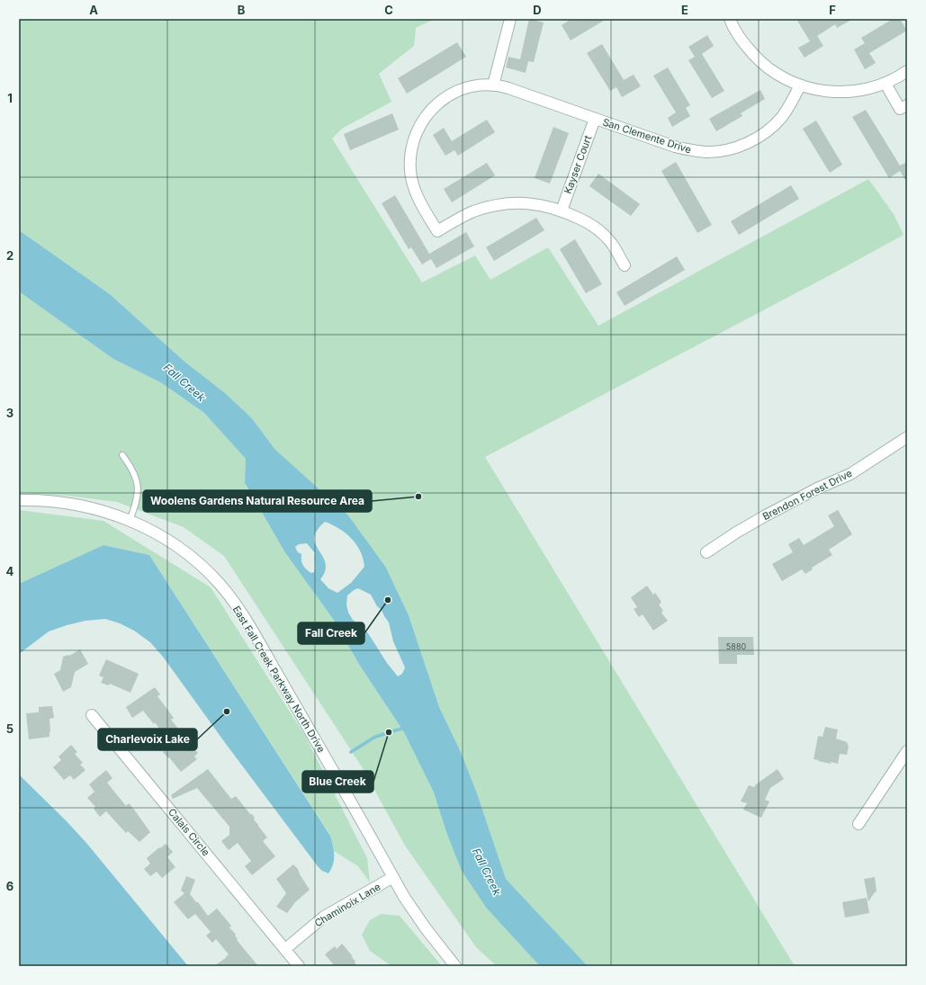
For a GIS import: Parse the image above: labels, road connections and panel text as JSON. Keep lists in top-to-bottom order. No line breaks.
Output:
{"streets":{"street":["San Clemente Drive","Kayser Court","Brendon Forest Drive","East Fall Creek Parkway North Drive","Calais Circle","Chaminoix Lane"]},"crossings":[["San Clemente Drive","Kayser Court"],["East Fall Creek Parkway North Drive","Chaminoix Lane"],["Calais Circle","Chaminoix Lane"]],"water":["Fall Creek"],"places":["Woolens Gardens Natural Resource Area","Fall Creek","Charlevoix Lake","Blue Creek"],"house_numbers":["5880"],"grid":{"columns":["A","B","C","D","E","F"],"rows":["1","2","3","4","5","6"]}}
